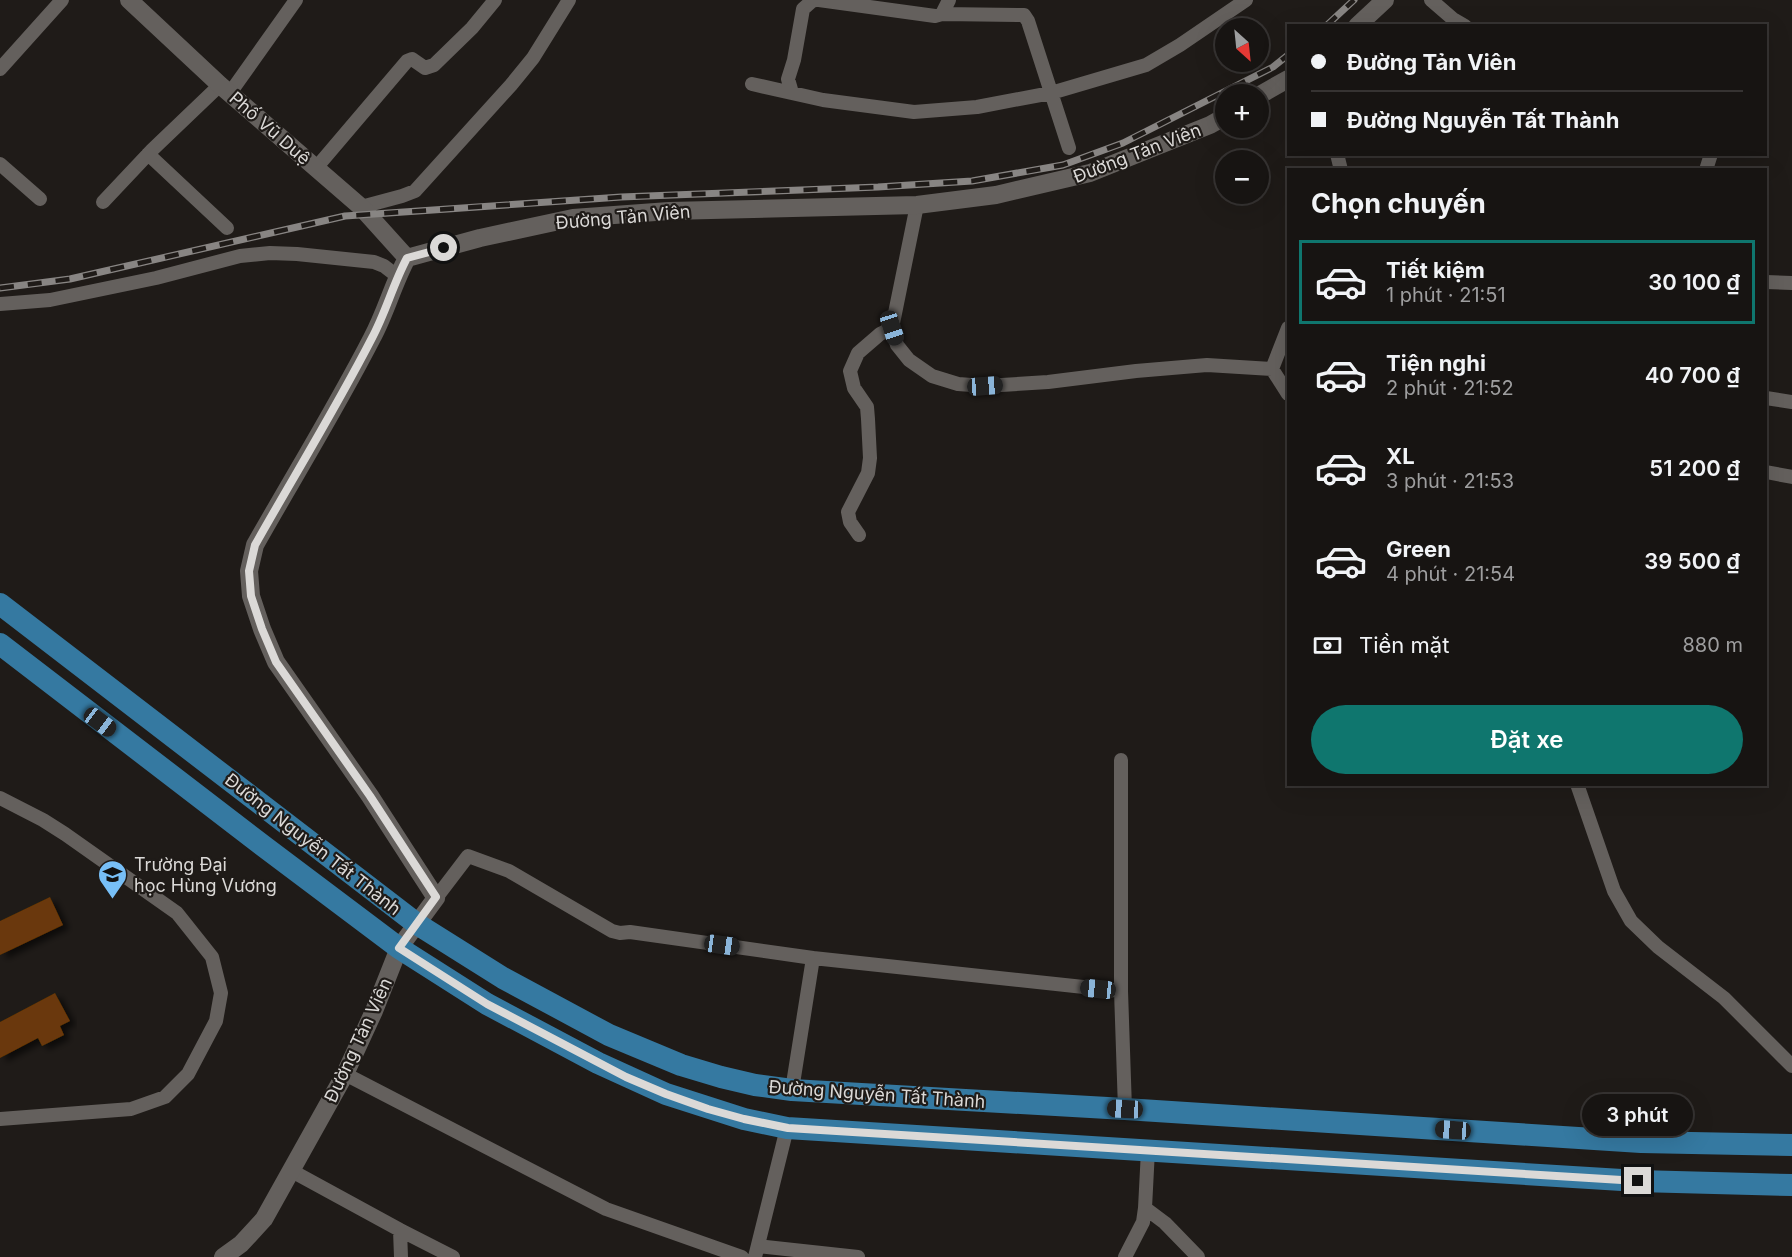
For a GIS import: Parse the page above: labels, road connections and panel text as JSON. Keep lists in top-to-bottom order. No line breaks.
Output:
{"streets":{"main road":["Đường Nguyễn Tất Thành"],"street":["Phố Vũ Duệ","Đường Tản Viên"]},"crossings":[["Phố Vũ Duệ","Đường Tản Viên"],["Đường Tản Viên","Đường Nguyễn Tất Thành"]],"places":{"school or university":["Trường Đại học Hùng Vương"]},"north":"bottom right","page":{"map_buttons":["+","−"],"banner":["Đường Tản Viên","Đường Nguyễn Tất Thành"],"heading":"Chọn chuyến","list":[{"name":"Tiết kiệm","note":"1 phút · 21:51","value":"30 100 ₫"},{"name":"Tiện nghi","note":"2 phút · 21:52","value":"40 700 ₫"},{"name":"XL","note":"3 phút · 21:53","value":"51 200 ₫"},{"name":"Green","note":"4 phút · 21:54","value":"39 500 ₫"}],"pay":["Tiền mặt","880 m"],"buttons":"Đặt xe","bubble":"3 phút"}}
